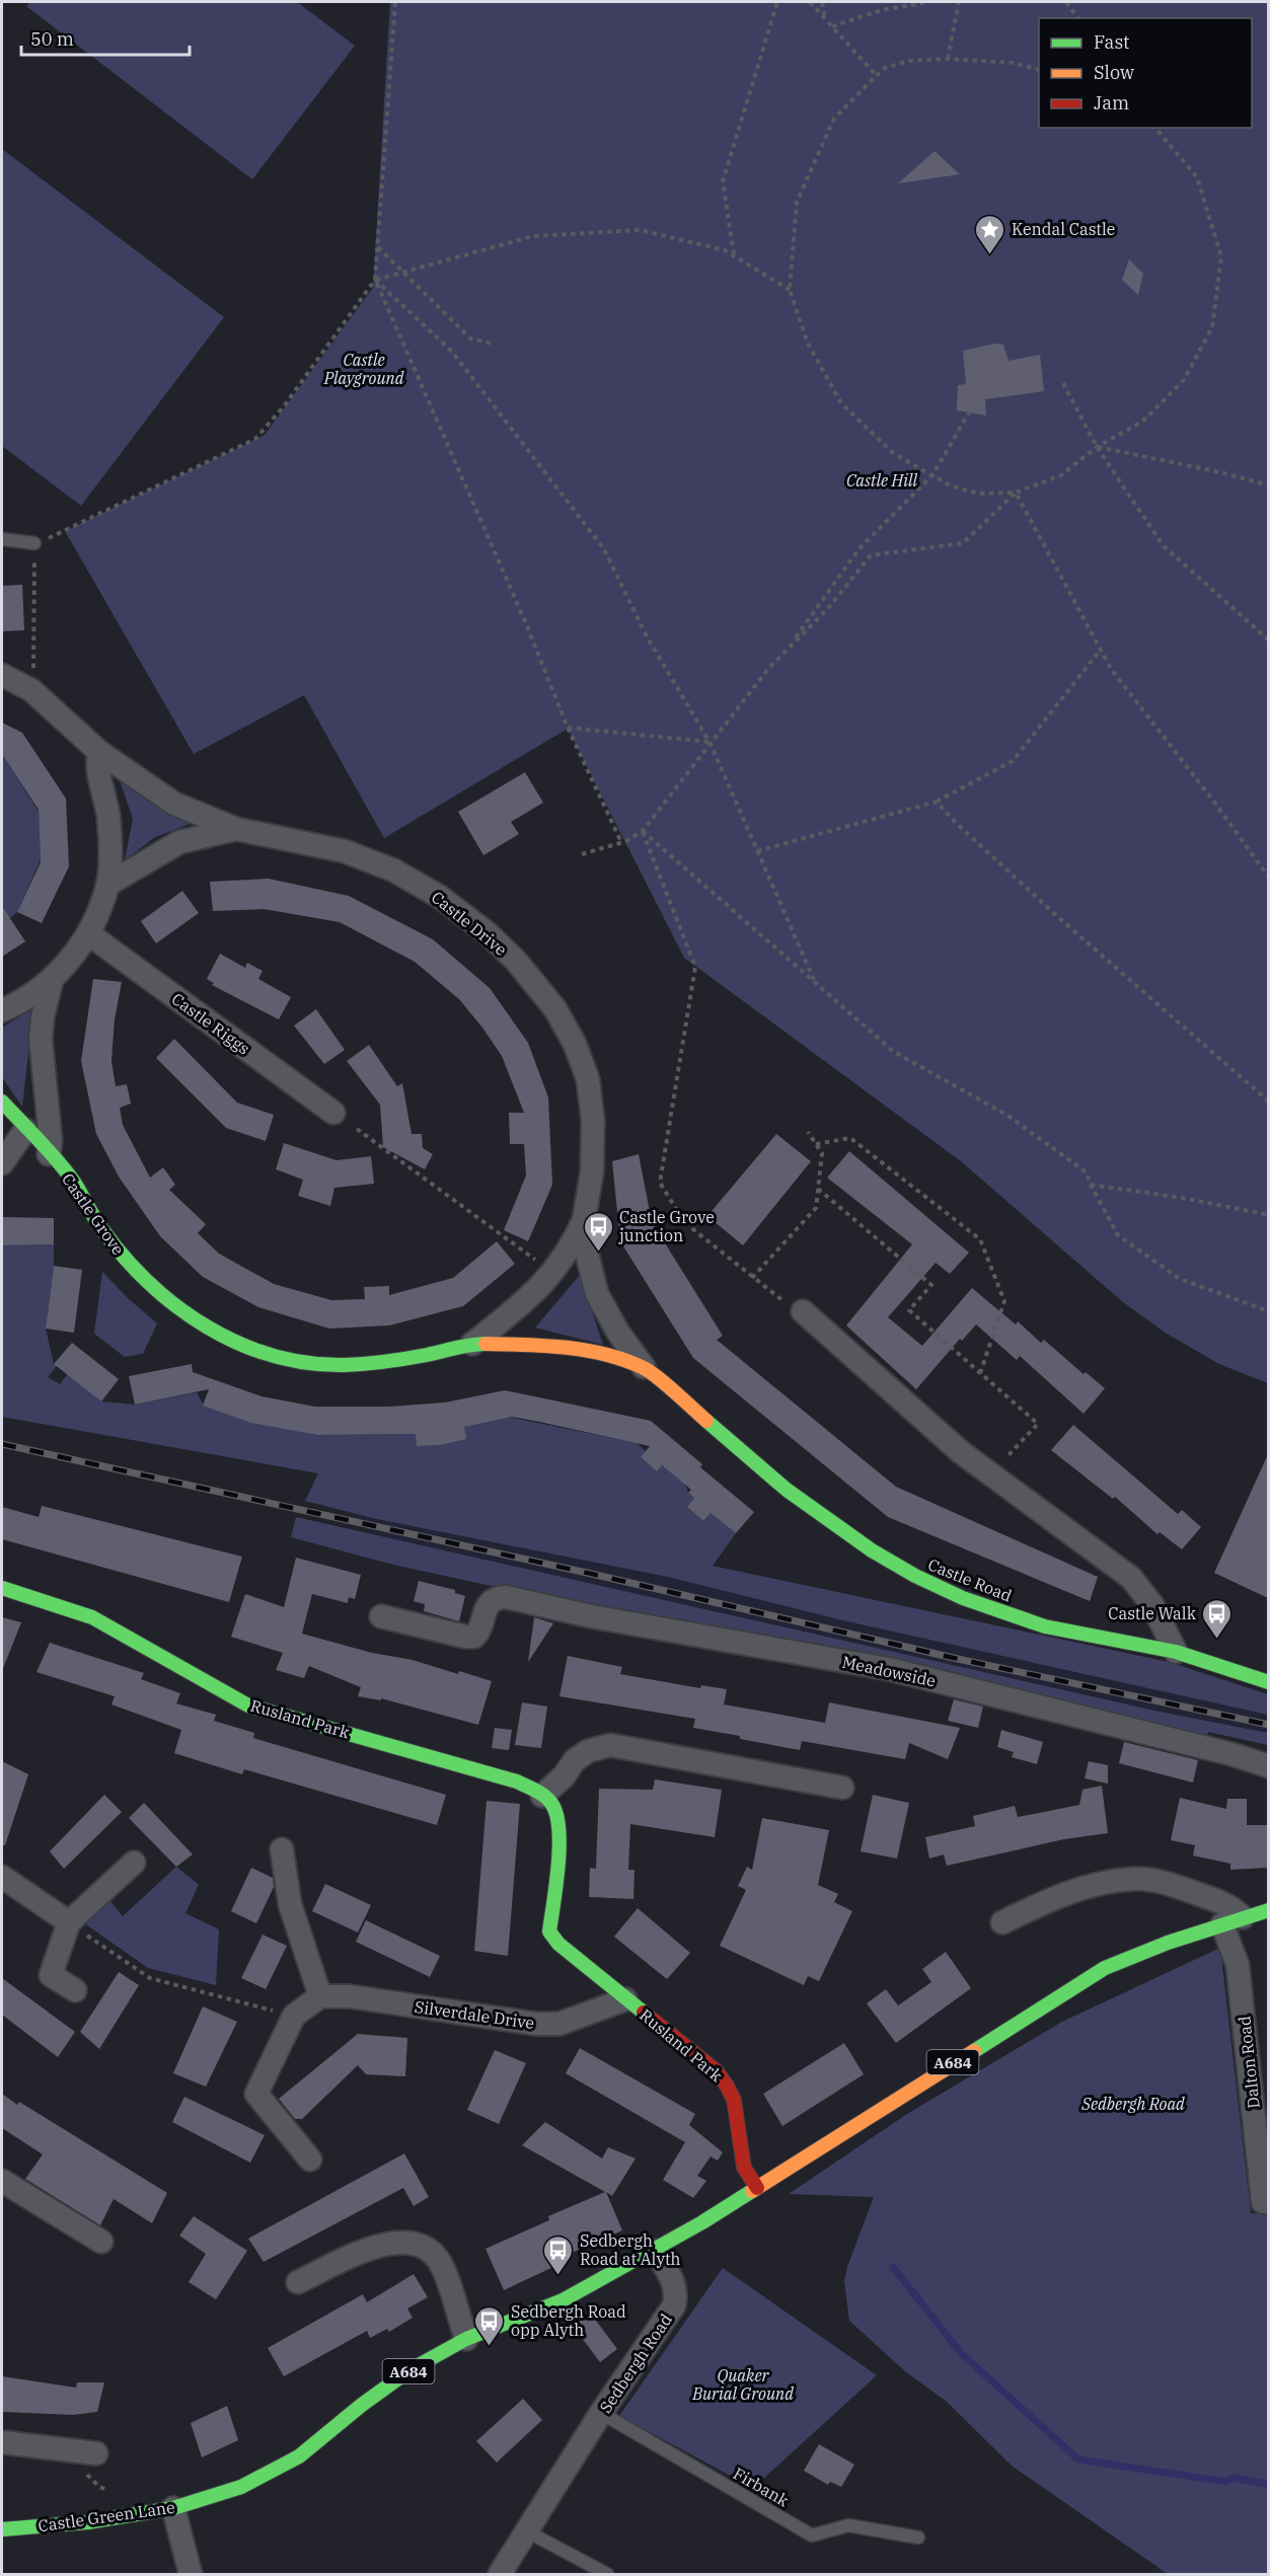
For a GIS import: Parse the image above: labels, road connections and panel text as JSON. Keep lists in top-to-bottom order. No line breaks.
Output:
{"streets":{"main road":["Castle Grove","Castle Road","Rusland Park","A684","Castle Green Lane"],"street":["Castle Drive","Castle Riggs","Meadowside","Silverdale Drive","Dalton Road","Sedbergh Road"],"lane":["Firbank"]},"crossings":[["Castle Drive","Castle Grove"],["Castle Grove","Castle Road"],["Rusland Park","Silverdale Drive"],["Rusland Park","A684"],["A684","Dalton Road"],["A684","Sedbergh Road"],["A684","Castle Green Lane"],["Sedbergh Road","Firbank"],["Sedbergh Road","Castle Green Lane"]],"parks":["Castle Playground","Castle Hill","Sedbergh Road","Quaker Burial Ground"],"places":{"place":["Kendal Castle"],"bus stop":["Castle Grove junction","Castle Walk","Sedbergh Road at Alyth","Sedbergh Road opp Alyth"]},"legend":["Fast","Slow","Jam"],"scale_bar":"50 m"}
